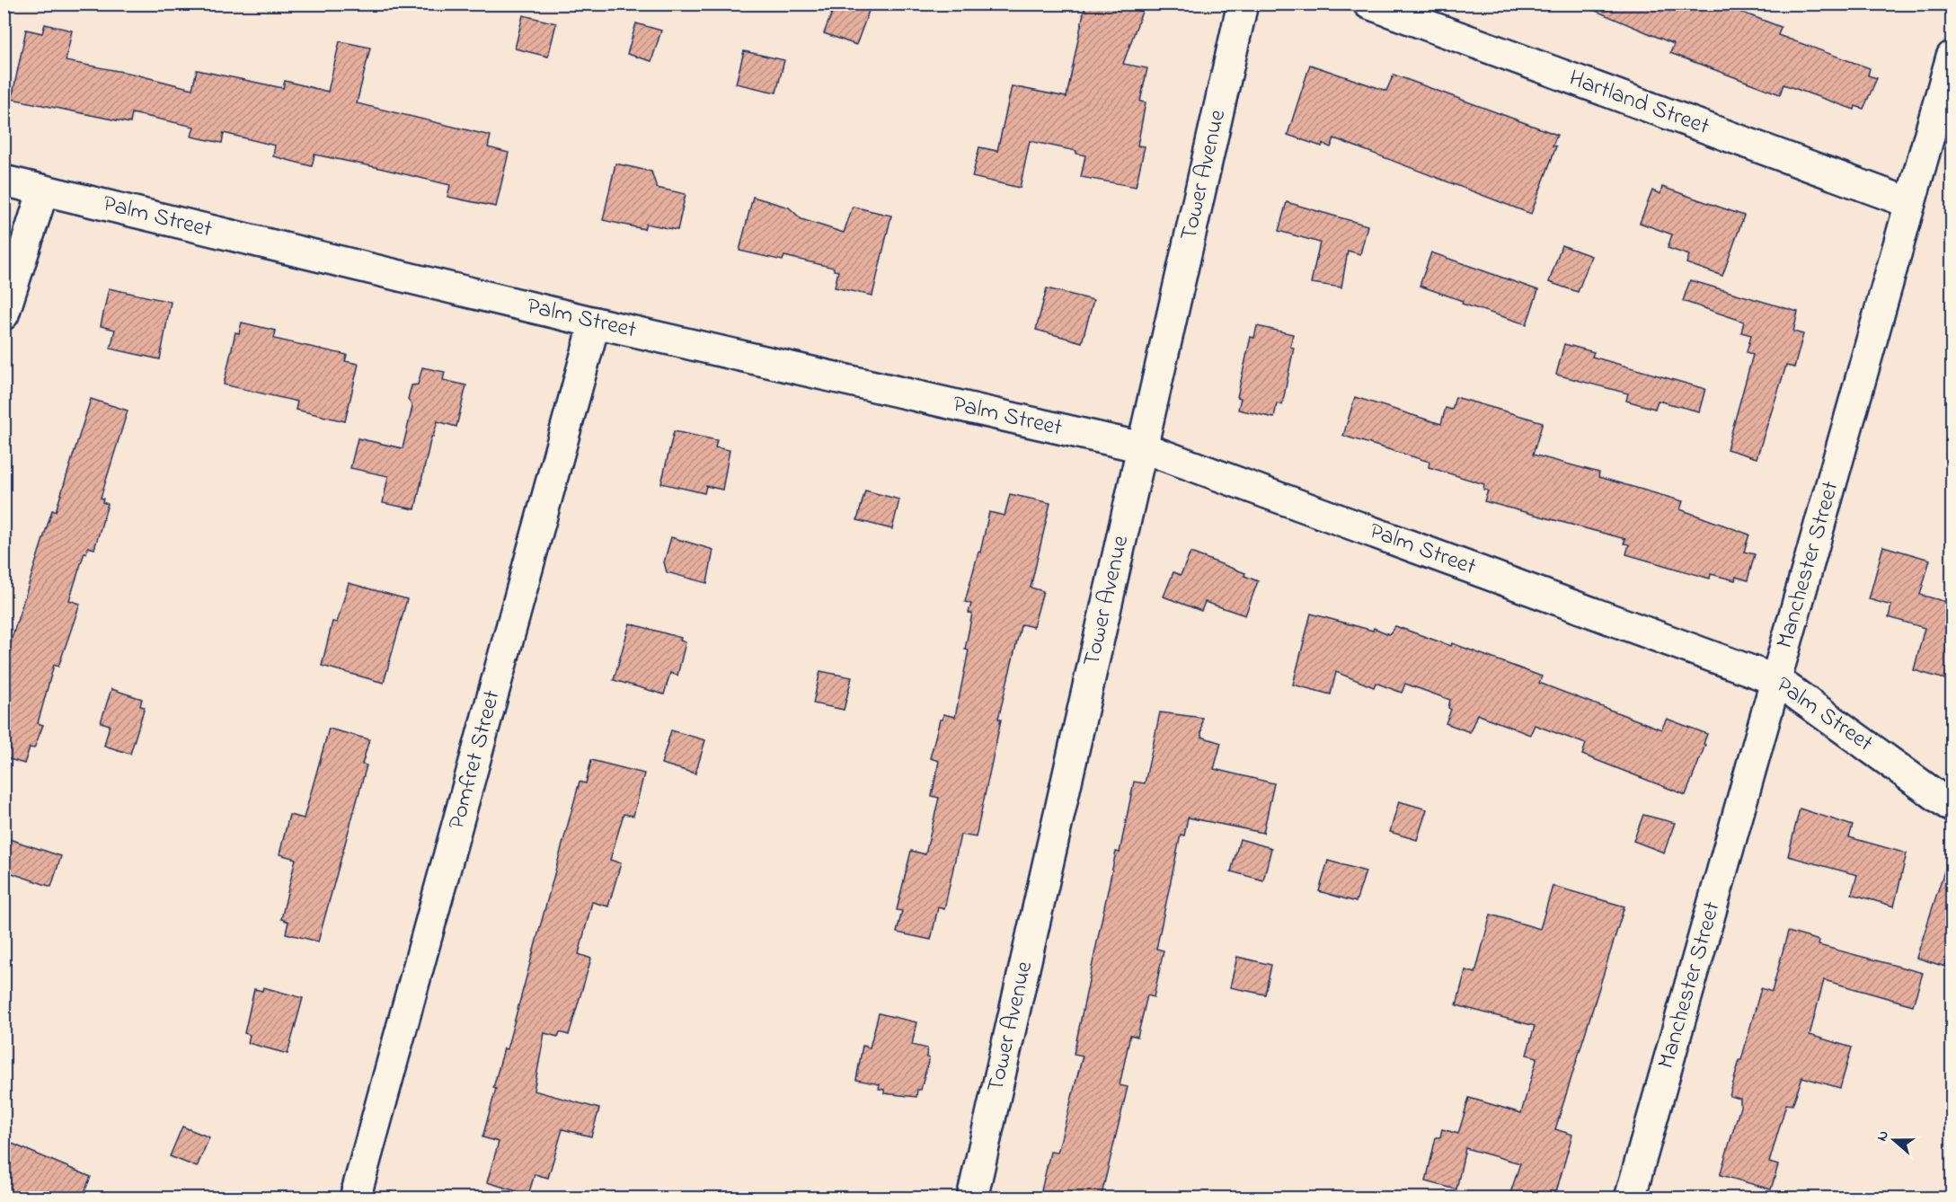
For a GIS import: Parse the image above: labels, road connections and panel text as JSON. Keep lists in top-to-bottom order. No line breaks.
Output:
{"streets":{"street":["Hartland Street","Tower Avenue","Palm Street","Manchester Street","Pomfret Street"]},"crossings":[["Hartland Street","Manchester Street"],["Tower Avenue","Palm Street"],["Palm Street","Manchester Street"],["Palm Street","Pomfret Street"]],"north":"left"}
